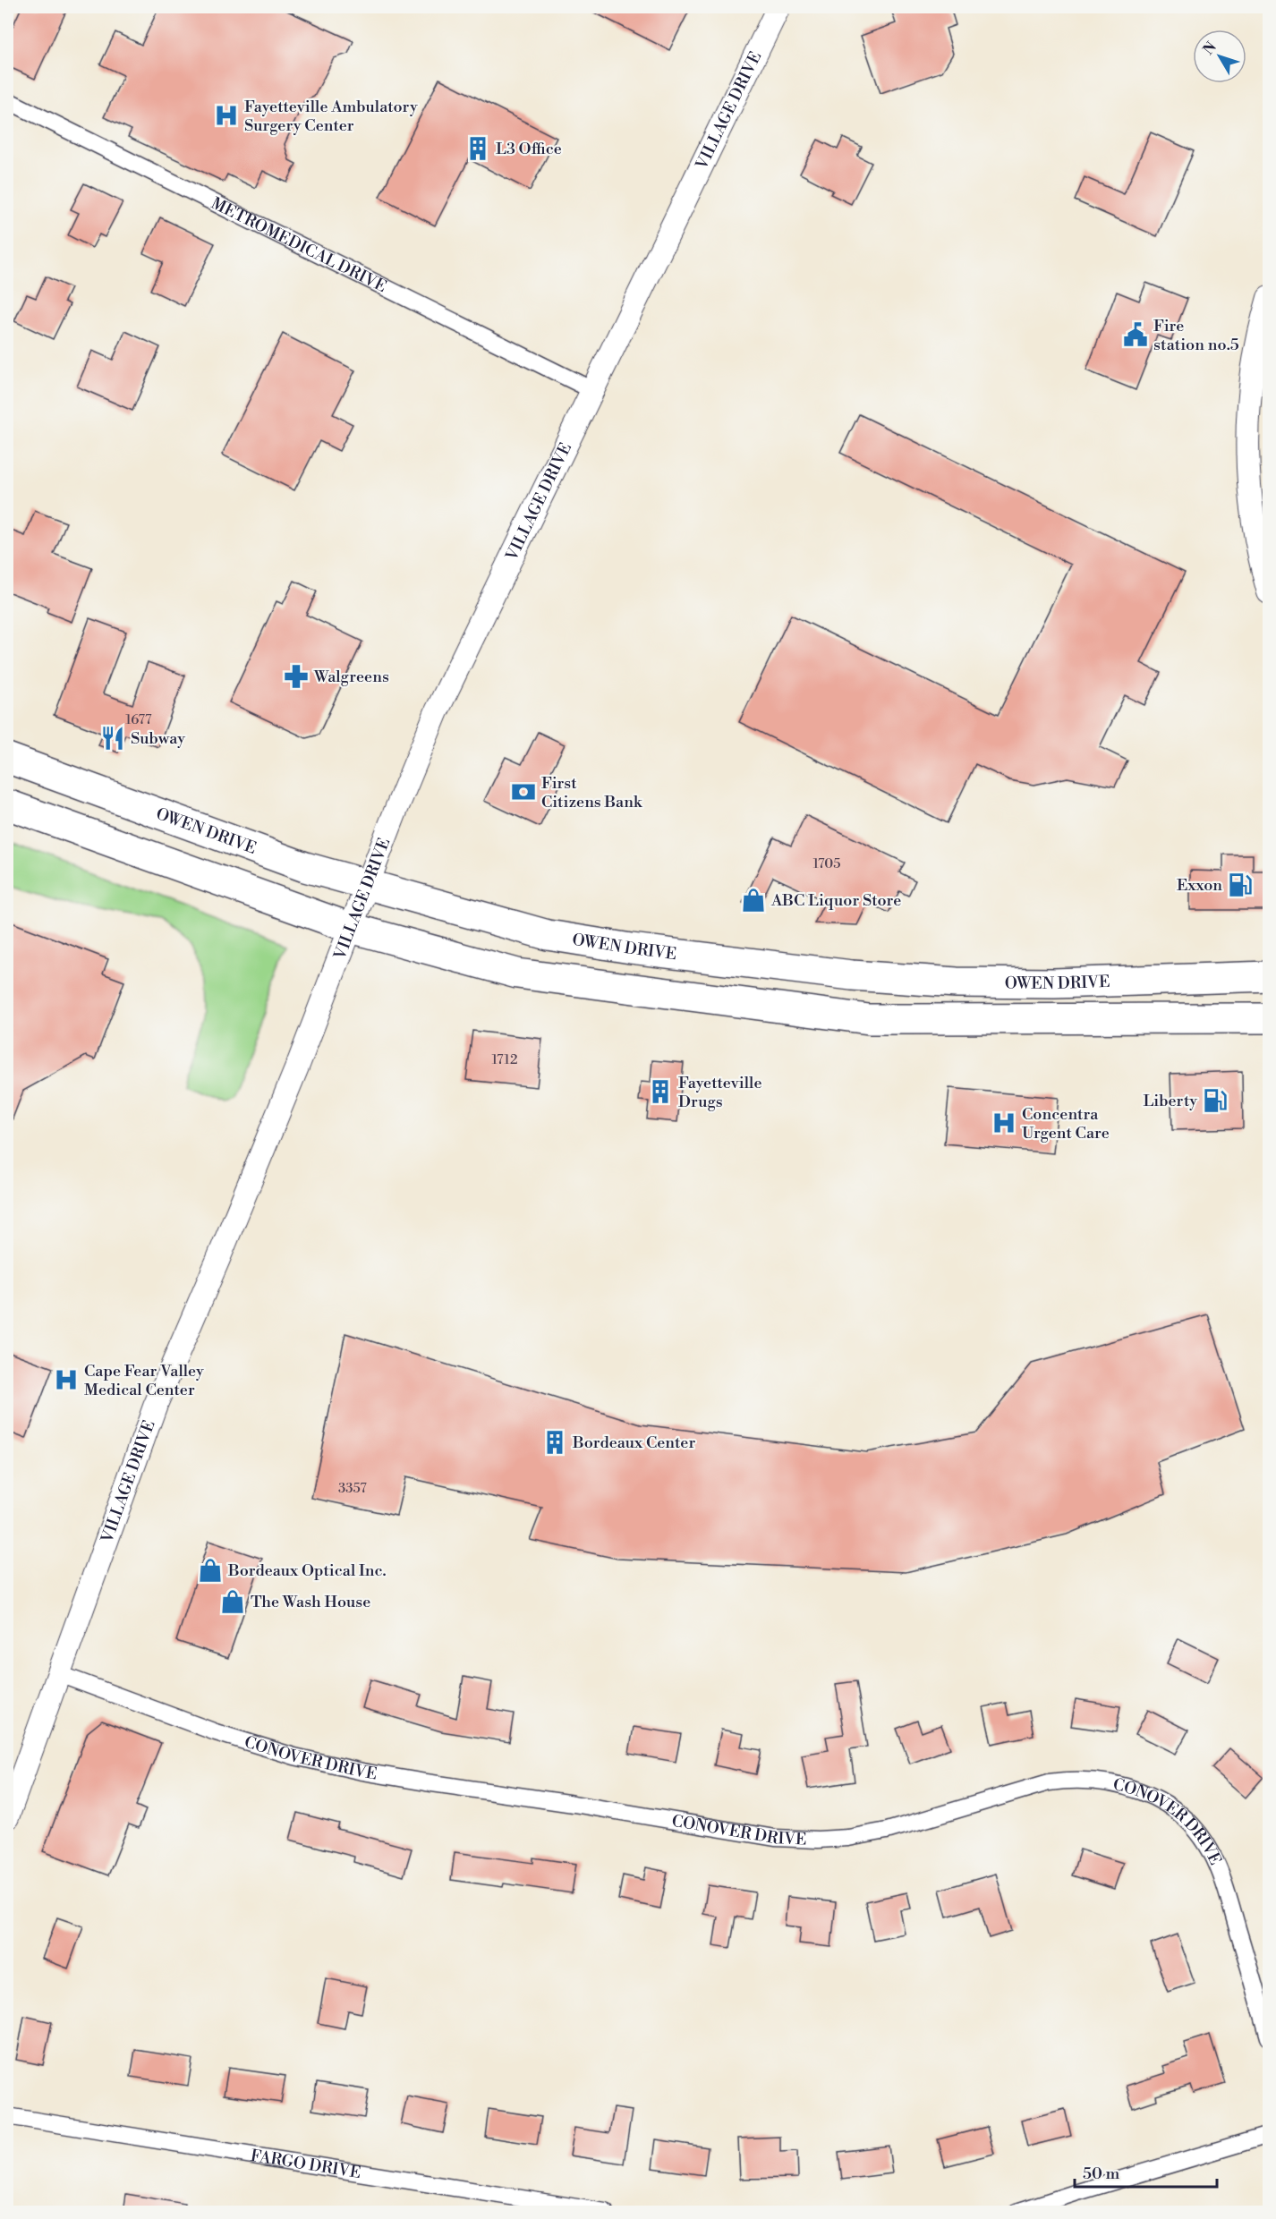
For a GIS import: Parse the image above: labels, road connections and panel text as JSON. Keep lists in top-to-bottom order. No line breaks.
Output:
{"streets":{"highway":["OWEN DRIVE"],"main road":["VILLAGE DRIVE"],"street":["METROMEDICAL DRIVE","CONOVER DRIVE","FARGO DRIVE"]},"crossings":[["VILLAGE DRIVE","METROMEDICAL DRIVE"],["VILLAGE DRIVE","OWEN DRIVE"],["VILLAGE DRIVE","CONOVER DRIVE"]],"places":{"hospital":["Fayetteville Ambulatory Surgery Center","Concentra Urgent Care","Cape Fear Valley Medical Center"],"building":["L3 Office","Fayetteville Drugs","Bordeaux Center"],"public building":["Fire station no.5"],"pharmacy":["Walgreens"],"restaurant":["Subway"],"bank":["First Citizens Bank"],"fuel station":["Exxon","Liberty"],"shop":["ABC Liquor Store","Bordeaux Optical Inc.","The Wash House"]},"house_numbers":["1677","1705","1712","3357"],"scale_bar":"50 m","north":"top left"}
